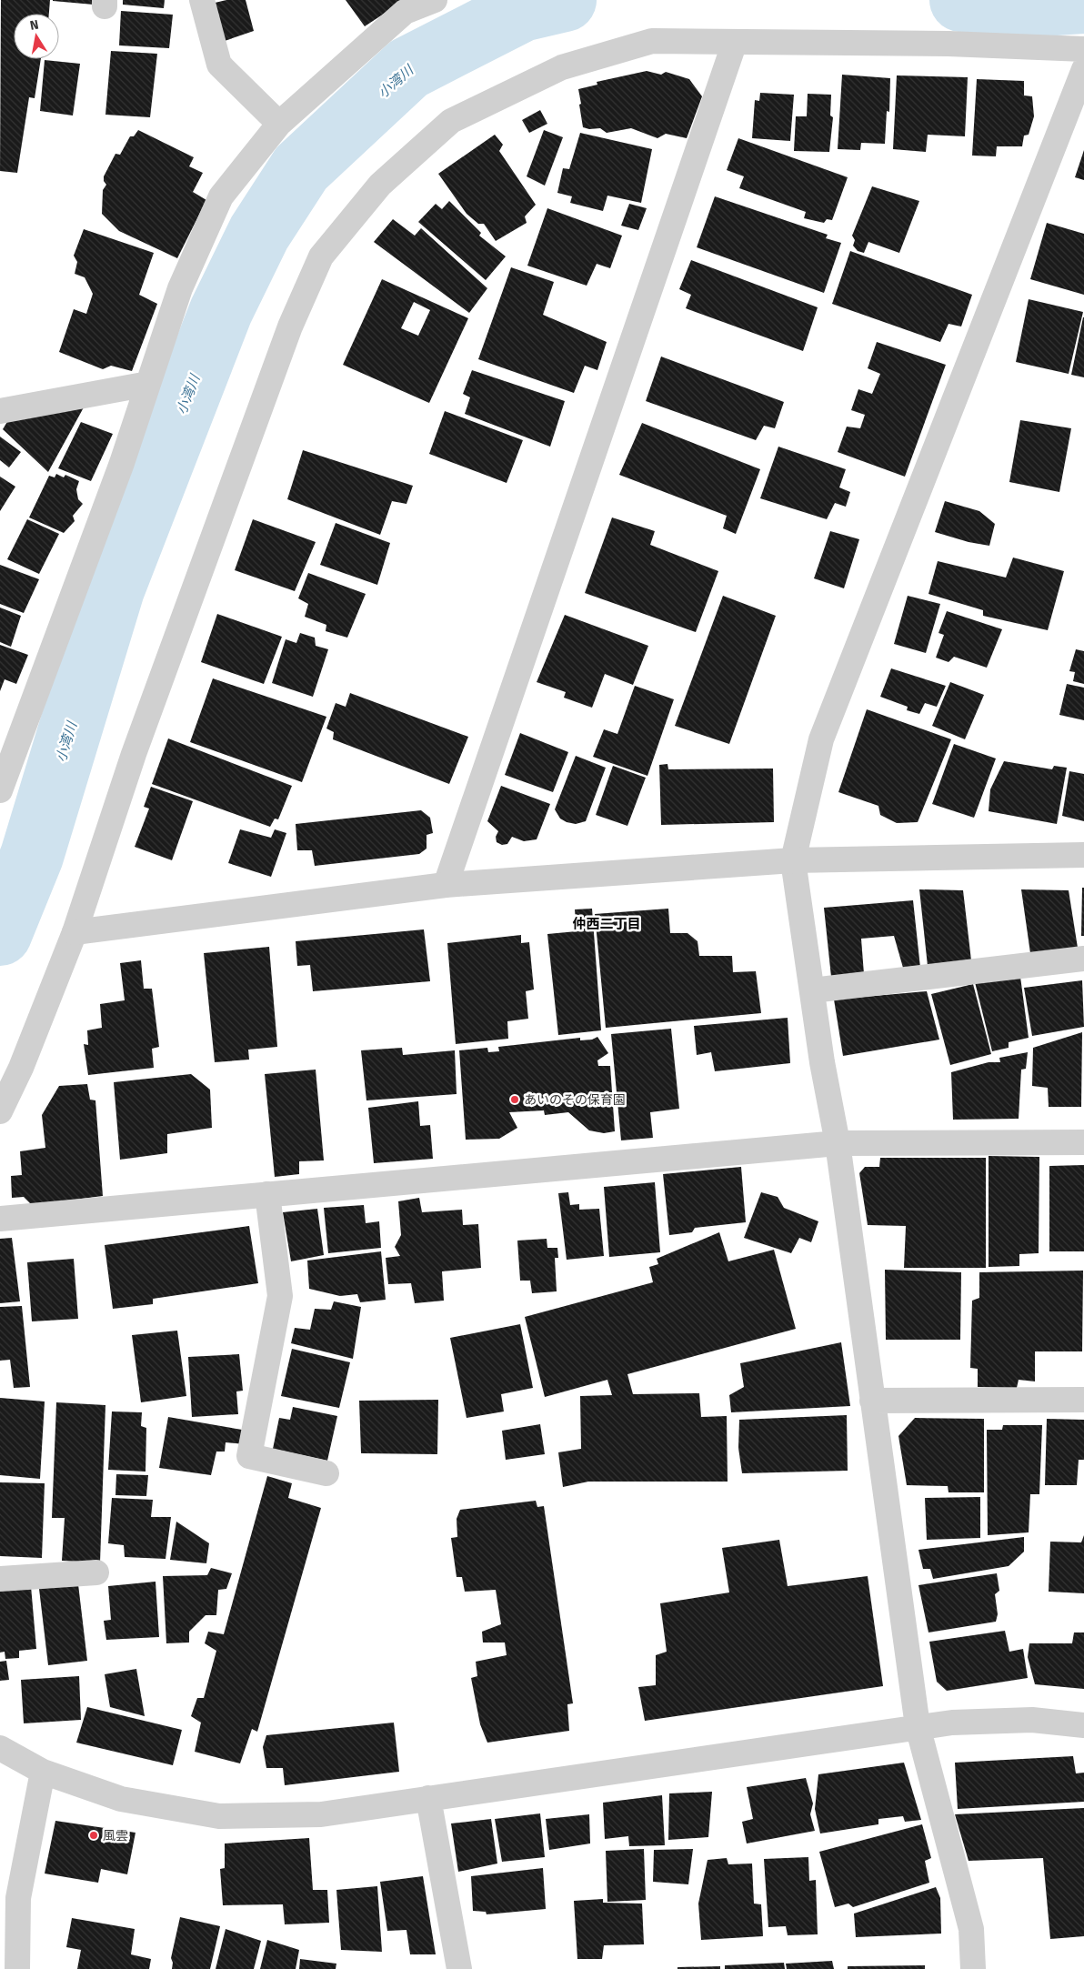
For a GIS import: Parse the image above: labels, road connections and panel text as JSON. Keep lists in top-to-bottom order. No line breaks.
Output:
{"districts":["仲西二丁目"],"water":["小湾川"],"places":["あいのその保育園","風雲"],"north":"top"}
